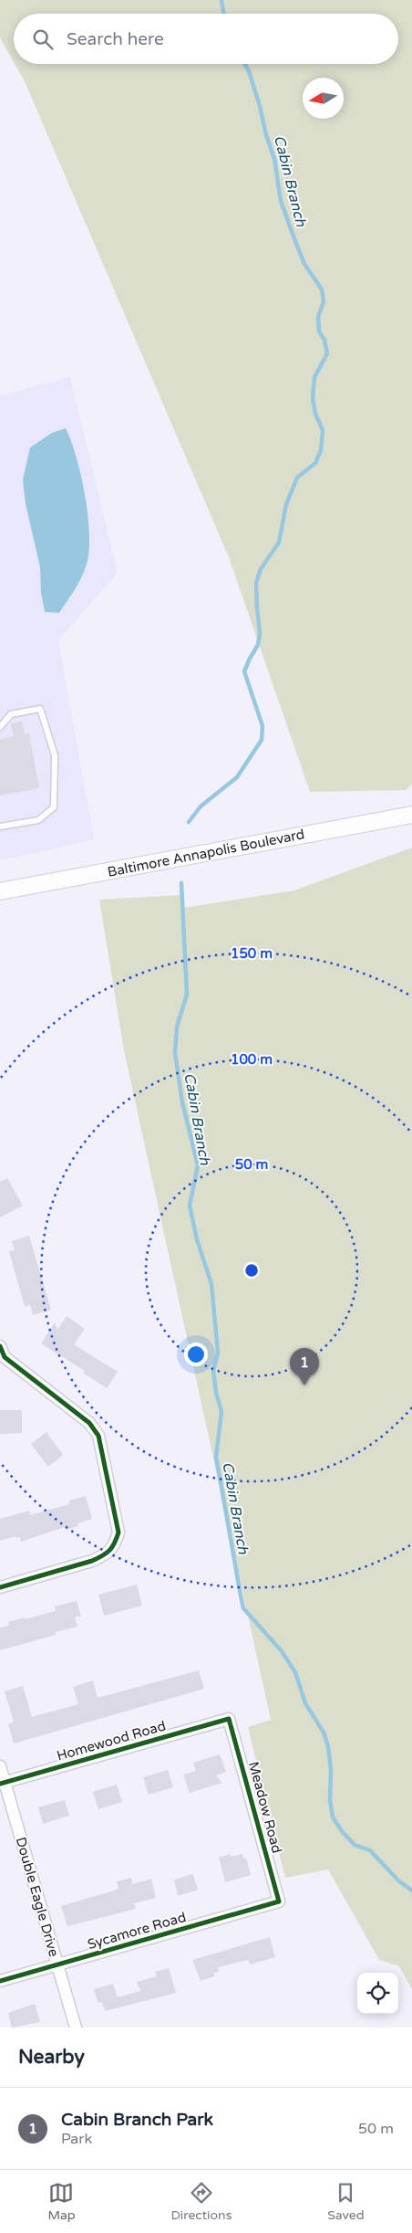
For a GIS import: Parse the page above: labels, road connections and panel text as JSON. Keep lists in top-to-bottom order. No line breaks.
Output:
{"streets":{"main road":["Baltimore Annapolis Boulevard"],"street":["Homewood Road","Meadow Road","Double Eagle Drive","Sycamore Road"]},"crossings":[["Homewood Road","Meadow Road"],["Homewood Road","Double Eagle Drive"],["Meadow Road","Sycamore Road"],["Double Eagle Drive","Sycamore Road"]],"water":["Cabin Branch"],"north":"left","page":{"search":"Search here","pins":"1","heading":"Nearby","list":[{"mark":"1","name":"Cabin Branch Park","note":"Park","value":"50 m"}],"nav":["Map","Directions","Saved"]},"rings":["150 m","100 m","50 m"]}
